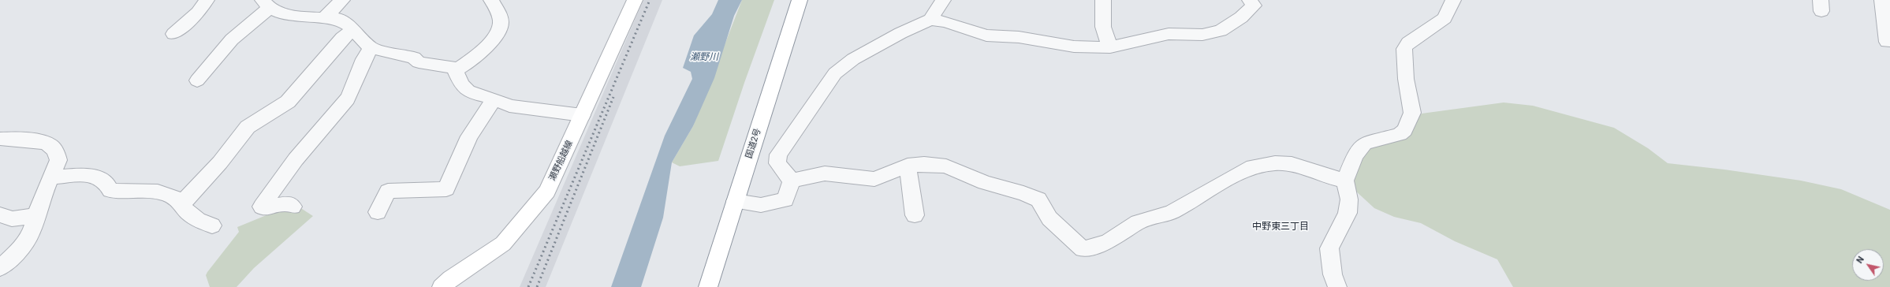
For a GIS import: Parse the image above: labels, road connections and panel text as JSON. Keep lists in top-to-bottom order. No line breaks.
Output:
{"streets":{"main road":["国道2号","瀬野船越線"]},"districts":["中野東三丁目"],"water":["瀬野川"],"north":"top left"}
